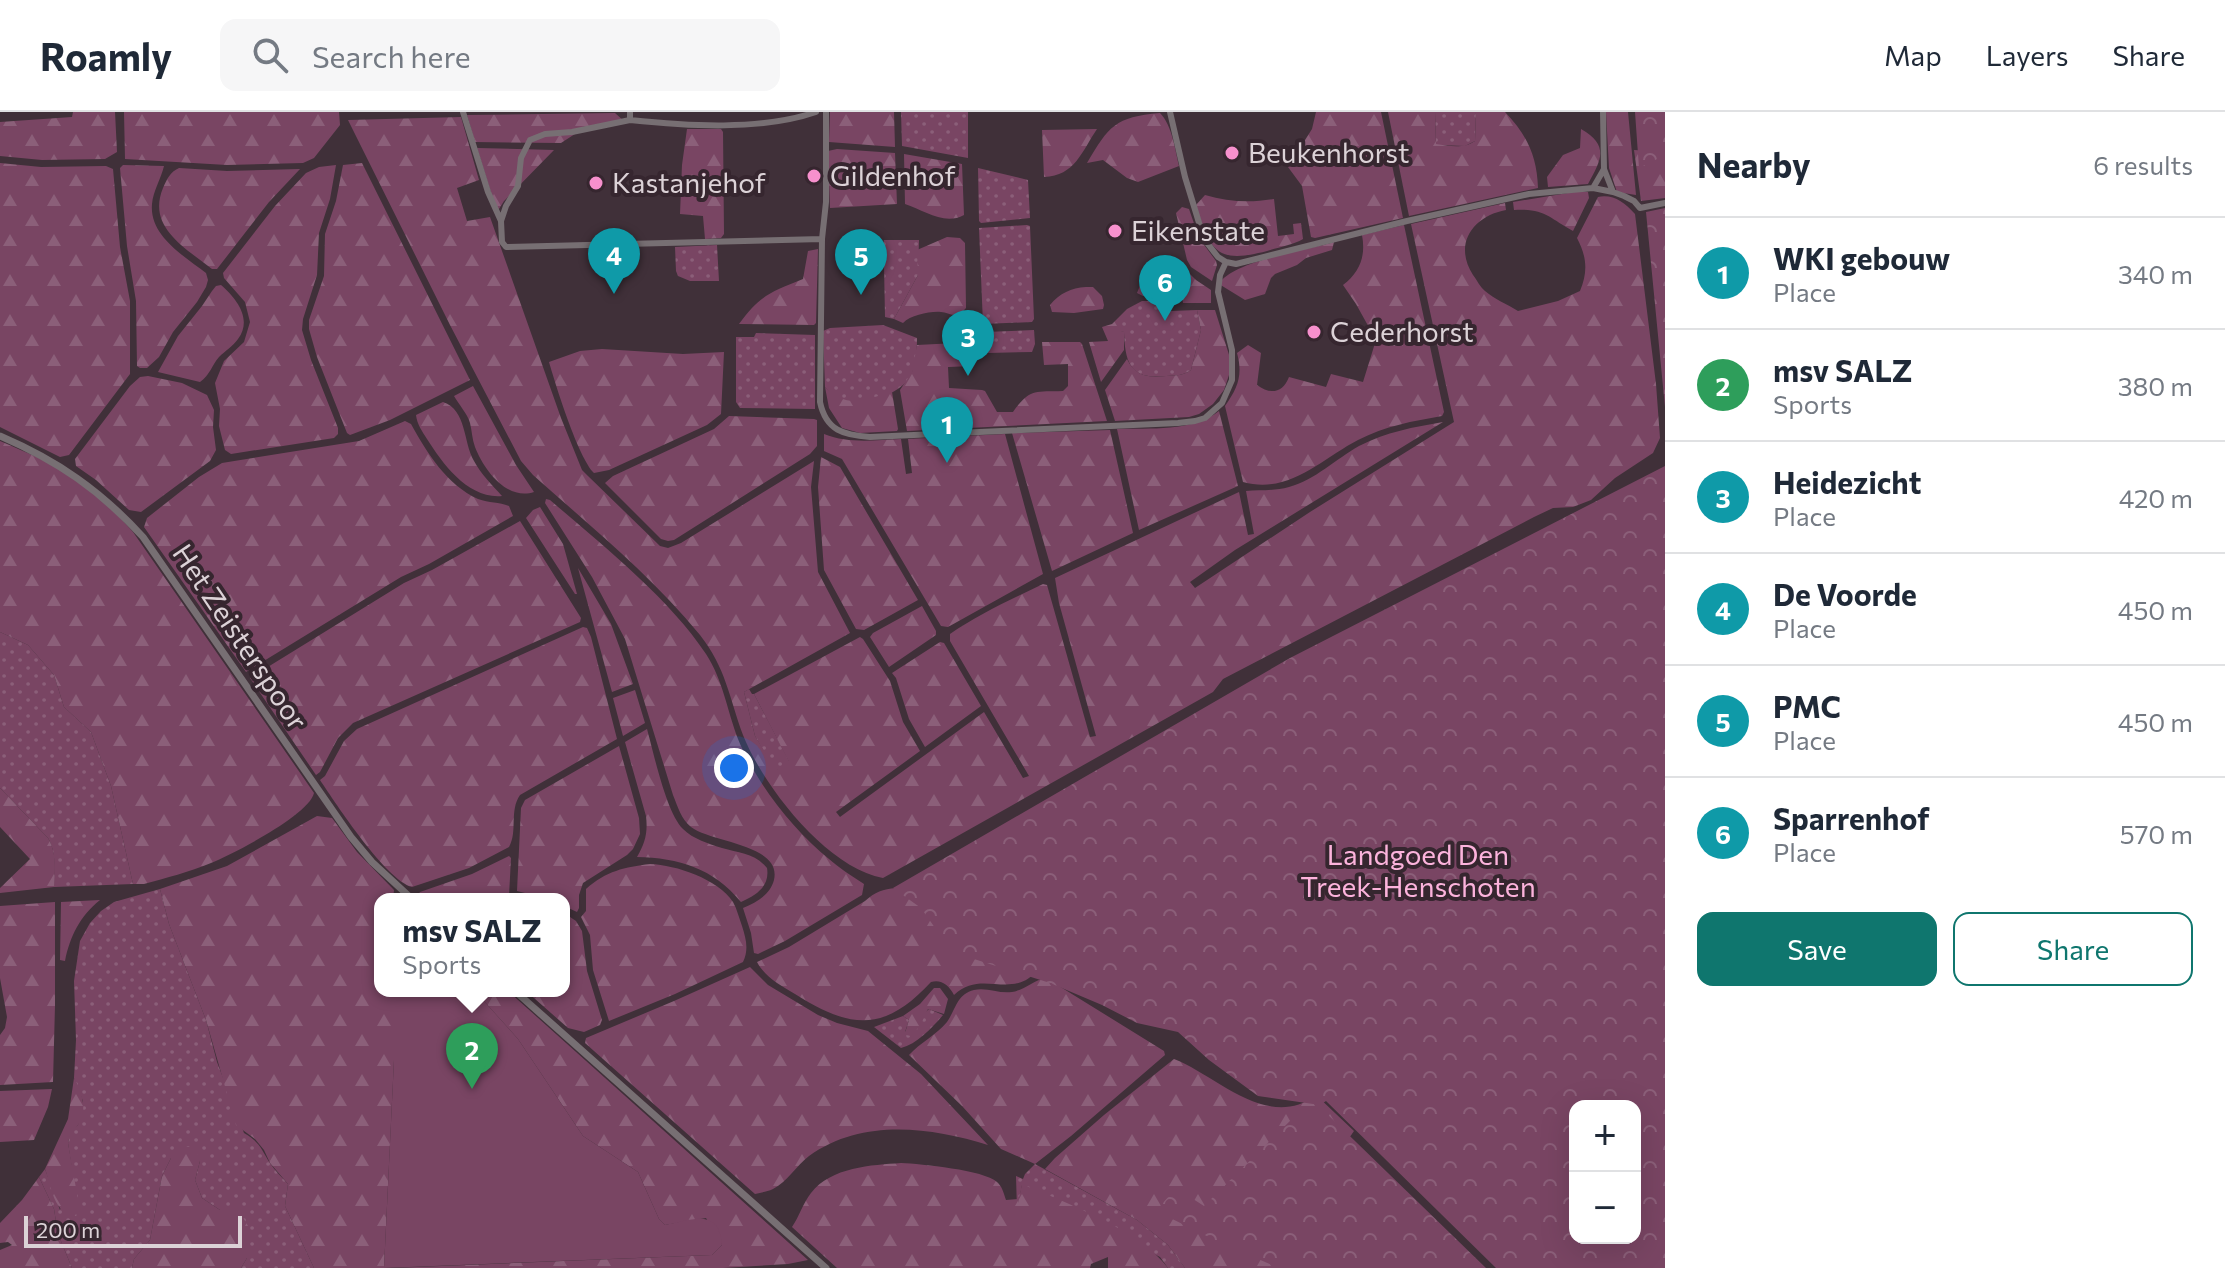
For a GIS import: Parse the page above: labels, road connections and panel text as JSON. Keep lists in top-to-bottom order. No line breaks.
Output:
{"streets":{"street":["Het Zeisterspoor"]},"parks":["Landgoed Den Treek-Henschoten"],"places":["Beukenhorst","Gildenhof","Kastanjehof","Eikenstate","Cederhorst"],"scale_bar":"200 m","page":{"header":"Roamly","search":"Search here","nav":["Map","Layers","Share"],"heading":["Nearby","6 results"],"list":[{"mark":"1","name":"WKI gebouw","note":"Place","value":"340 m"},{"mark":"2","name":"msv SALZ","note":"Sports","value":"380 m"},{"mark":"3","name":"Heidezicht","note":"Place","value":"420 m"},{"mark":"4","name":"De Voorde","note":"Place","value":"450 m"},{"mark":"5","name":"PMC","note":"Place","value":"450 m"},{"mark":"6","name":"Sparrenhof","note":"Place","value":"570 m"}],"pins":["4","5","6","3","1","2"],"buttons":["Save","Share"],"popup":["msv SALZ","Sports"],"map_buttons":["+","−"],"scale":"200 m"}}
